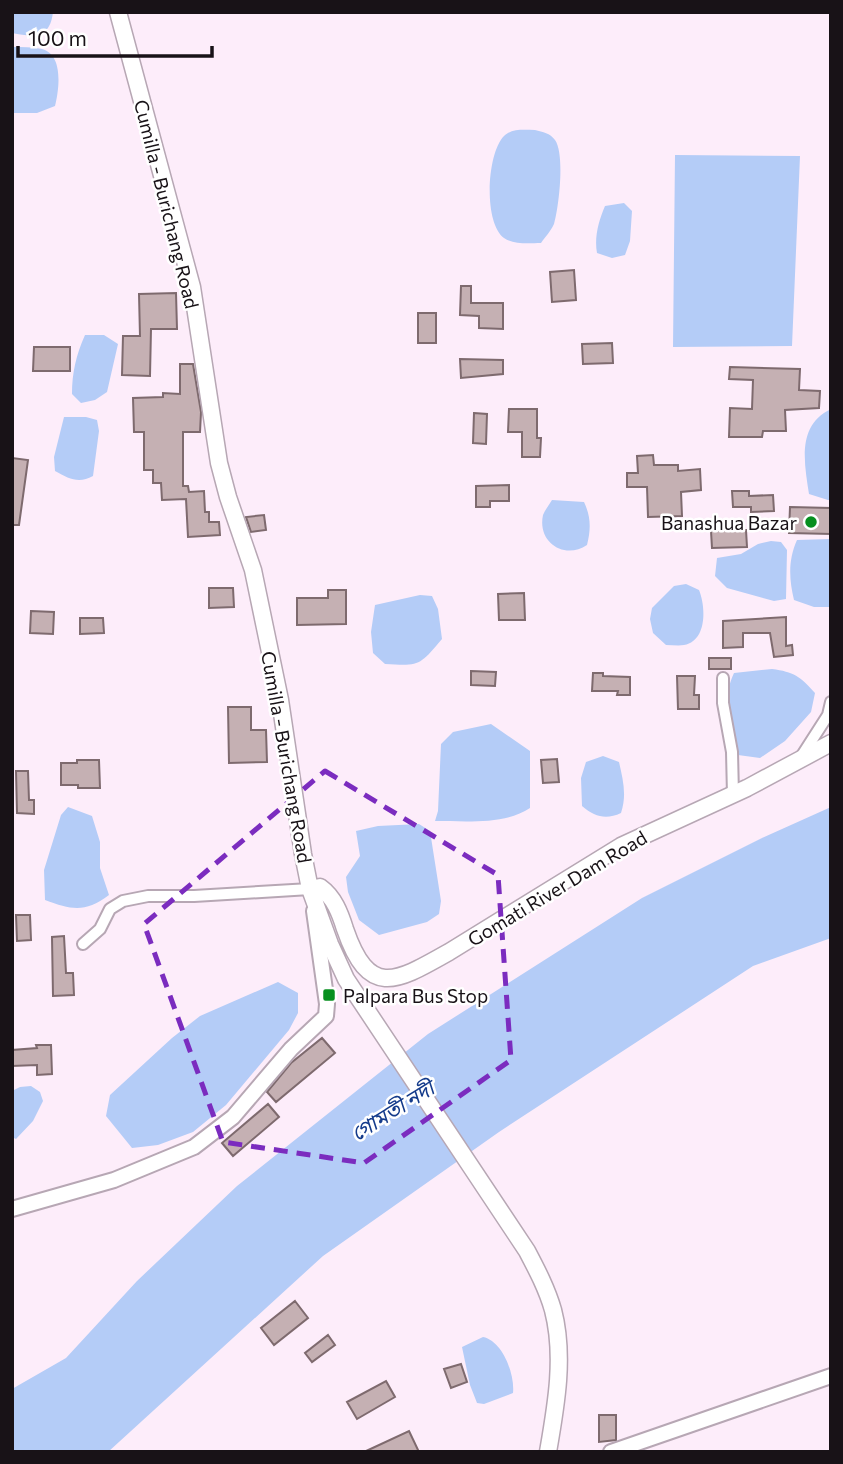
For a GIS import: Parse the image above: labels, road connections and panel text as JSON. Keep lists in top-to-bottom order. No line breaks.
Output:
{"streets":{"main road":["Cumilla - Burichang Road","Gomati River Dam Road"]},"crossings":[["Cumilla - Burichang Road","Gomati River Dam Road"]],"water":["গোমতী নদী"],"places":{"other":["Banashua Bazar"],"transit":["Palpara Bus Stop"]},"scale_bar":"100 m"}
